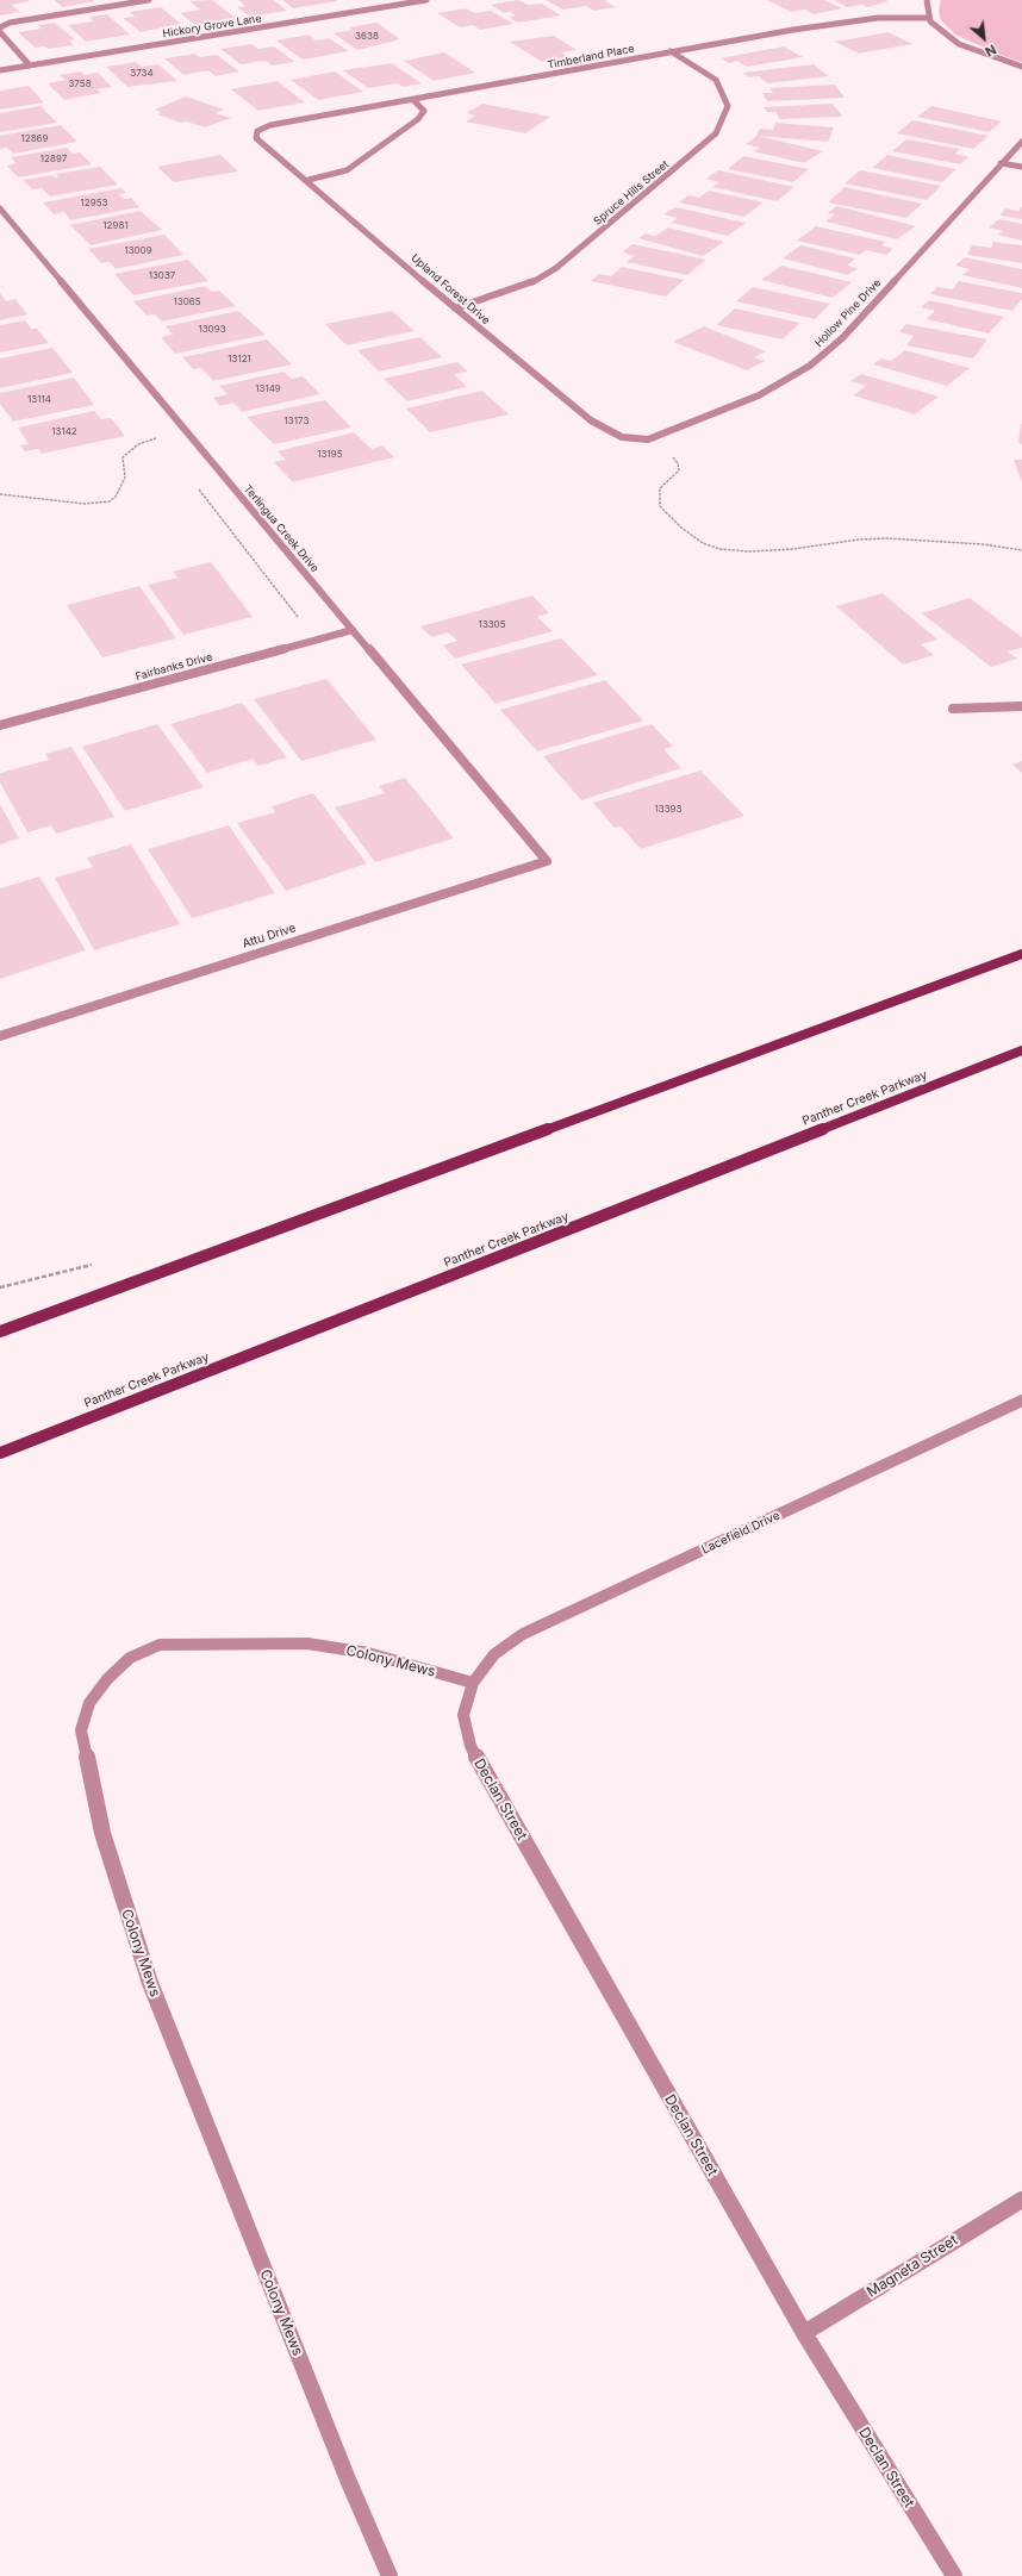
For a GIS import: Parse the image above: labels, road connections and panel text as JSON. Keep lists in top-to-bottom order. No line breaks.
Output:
{"streets":{"main road":["Panther Creek Parkway"],"street":["Hickory Grove Lane","Timberland Place","Spruce Hills Street","Upland Forest Drive","Hollow Pine Drive","Terlingua Creek Drive","Fairbanks Drive","Attu Drive","Lacefield Drive","Colony Mews","Declan Street","Magneta Street"]},"crossings":[["Timberland Place","Spruce Hills Street"],["Timberland Place","Upland Forest Drive"],["Spruce Hills Street","Upland Forest Drive"],["Upland Forest Drive","Hollow Pine Drive"],["Terlingua Creek Drive","Fairbanks Drive"],["Terlingua Creek Drive","Attu Drive"],["Lacefield Drive","Colony Mews"],["Lacefield Drive","Declan Street"],["Colony Mews","Declan Street"],["Declan Street","Magneta Street"]],"house_numbers":["3638","3734","3758","12869","12897","12953","12981","13009","13037","13065","13093","13121","13149","13114","13173","13142","13195","13305","13393"],"north":"bottom right"}
